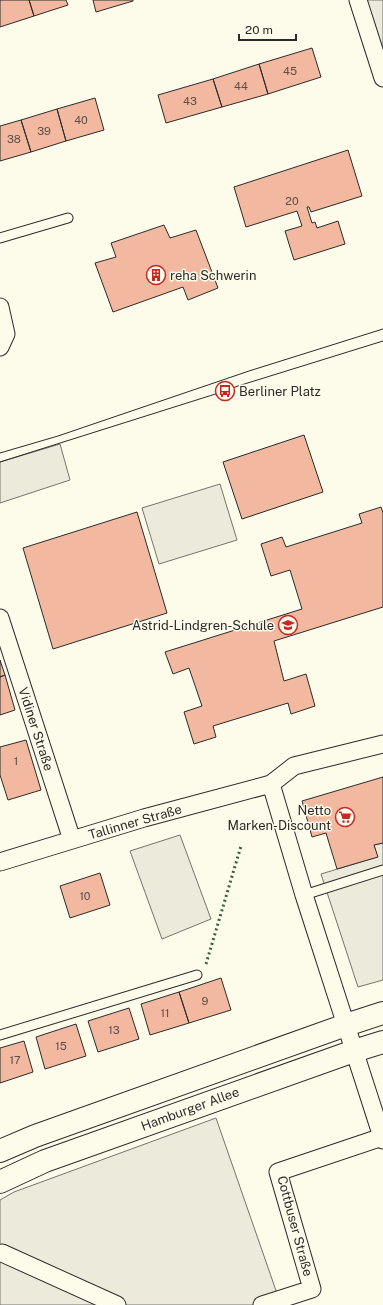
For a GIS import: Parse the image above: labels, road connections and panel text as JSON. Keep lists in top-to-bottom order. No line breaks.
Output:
{"streets":{"street":["Vidiner Straße","Tallinner Straße","Hamburger Allee","Cottbuser Straße"]},"crossings":[["Vidiner Straße","Tallinner Straße"],["Hamburger Allee","Cottbuser Straße"]],"places":{"building":["reha Schwerin"],"bus stop":["Berliner Platz"],"school or university":["Astrid-Lindgren-Schule"],"supermarket":["Netto Marken-Discount"]},"house_numbers":["45","44","43","40","39","38","20","1","10","9","11","13","15","17"],"scale_bar":"20 m"}
